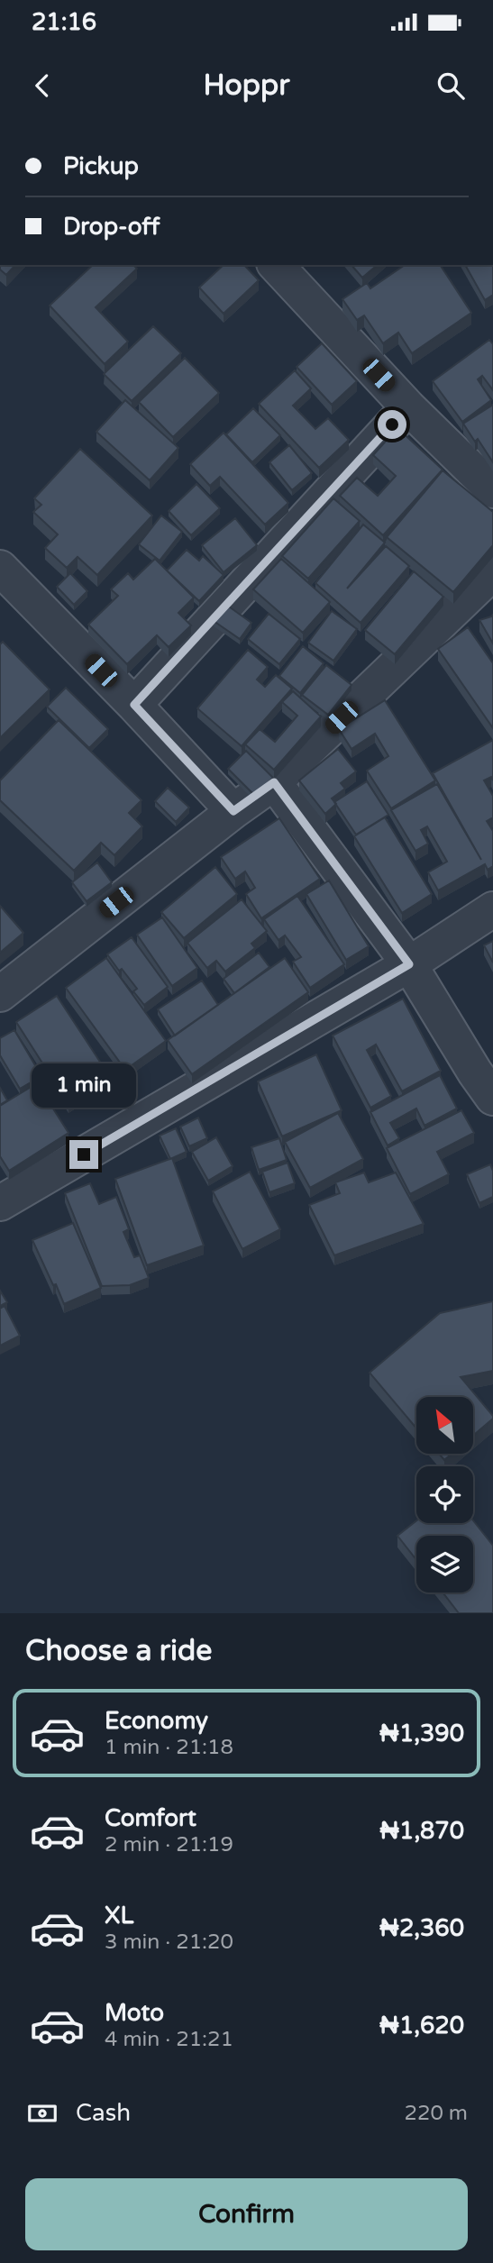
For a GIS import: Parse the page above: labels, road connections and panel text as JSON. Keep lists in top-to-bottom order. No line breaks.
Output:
{"north":"top left","page":{"status":"21:16","header":"Hoppr","banner":["Pickup","Drop-off"],"bubble":"1 min","heading":"Choose a ride","list":[{"name":"Economy","note":"1 min · 21:18","value":"₦1,390"},{"name":"Comfort","note":"2 min · 21:19","value":"₦1,870"},{"name":"XL","note":"3 min · 21:20","value":"₦2,360"},{"name":"Moto","note":"4 min · 21:21","value":"₦1,620"}],"pay":["Cash","220 m"],"buttons":"Confirm"}}
